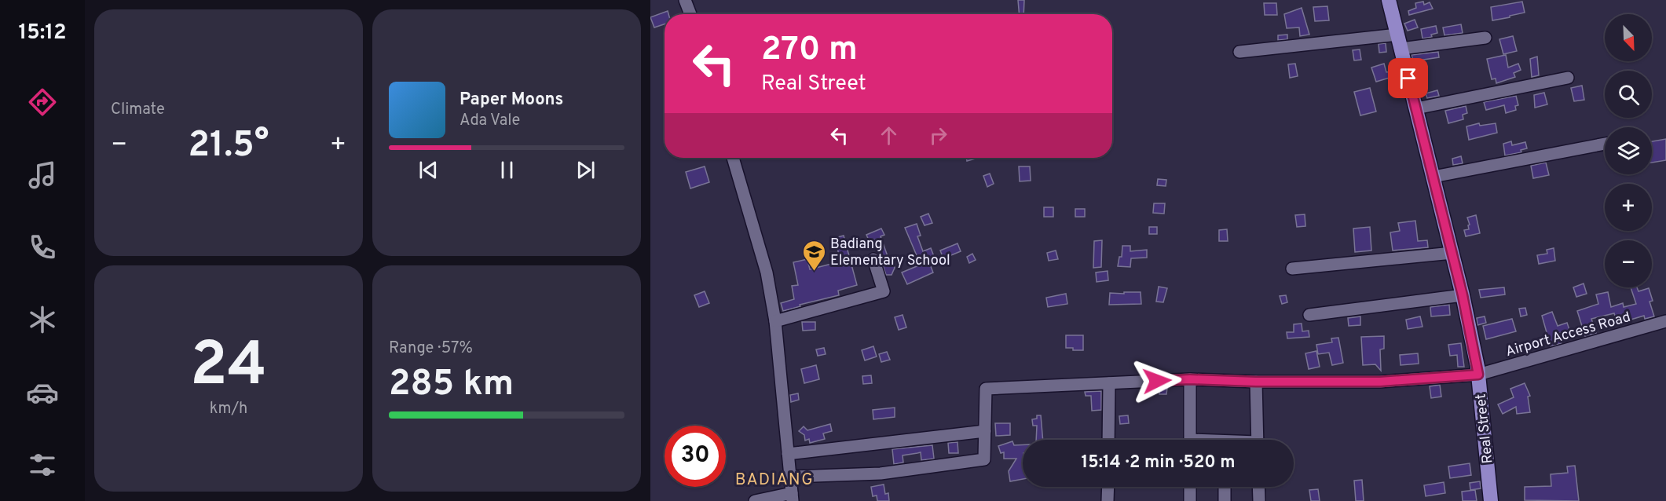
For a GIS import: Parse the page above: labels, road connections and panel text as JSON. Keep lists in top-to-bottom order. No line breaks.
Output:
{"streets":{"main road":["Real Street"],"street":["Airport Access Road"]},"crossings":[["Airport Access Road","Real Street"]],"districts":["BADIANG"],"places":{"school or university":["Badiang Elementary School"]},"north":"bottom right","page":{"tabs":"15:12","tile":["Climate",["24","km/h"],["Range · 57%","285 km"]],"map_buttons":["+","−"],"turn":["270 m","Real Street"],"song":["Paper Moons","Ada Vale"],"heat":["−","21.5°","+"],"limit":"30","trip":"15:14 · 2 min · 520 m"}}
